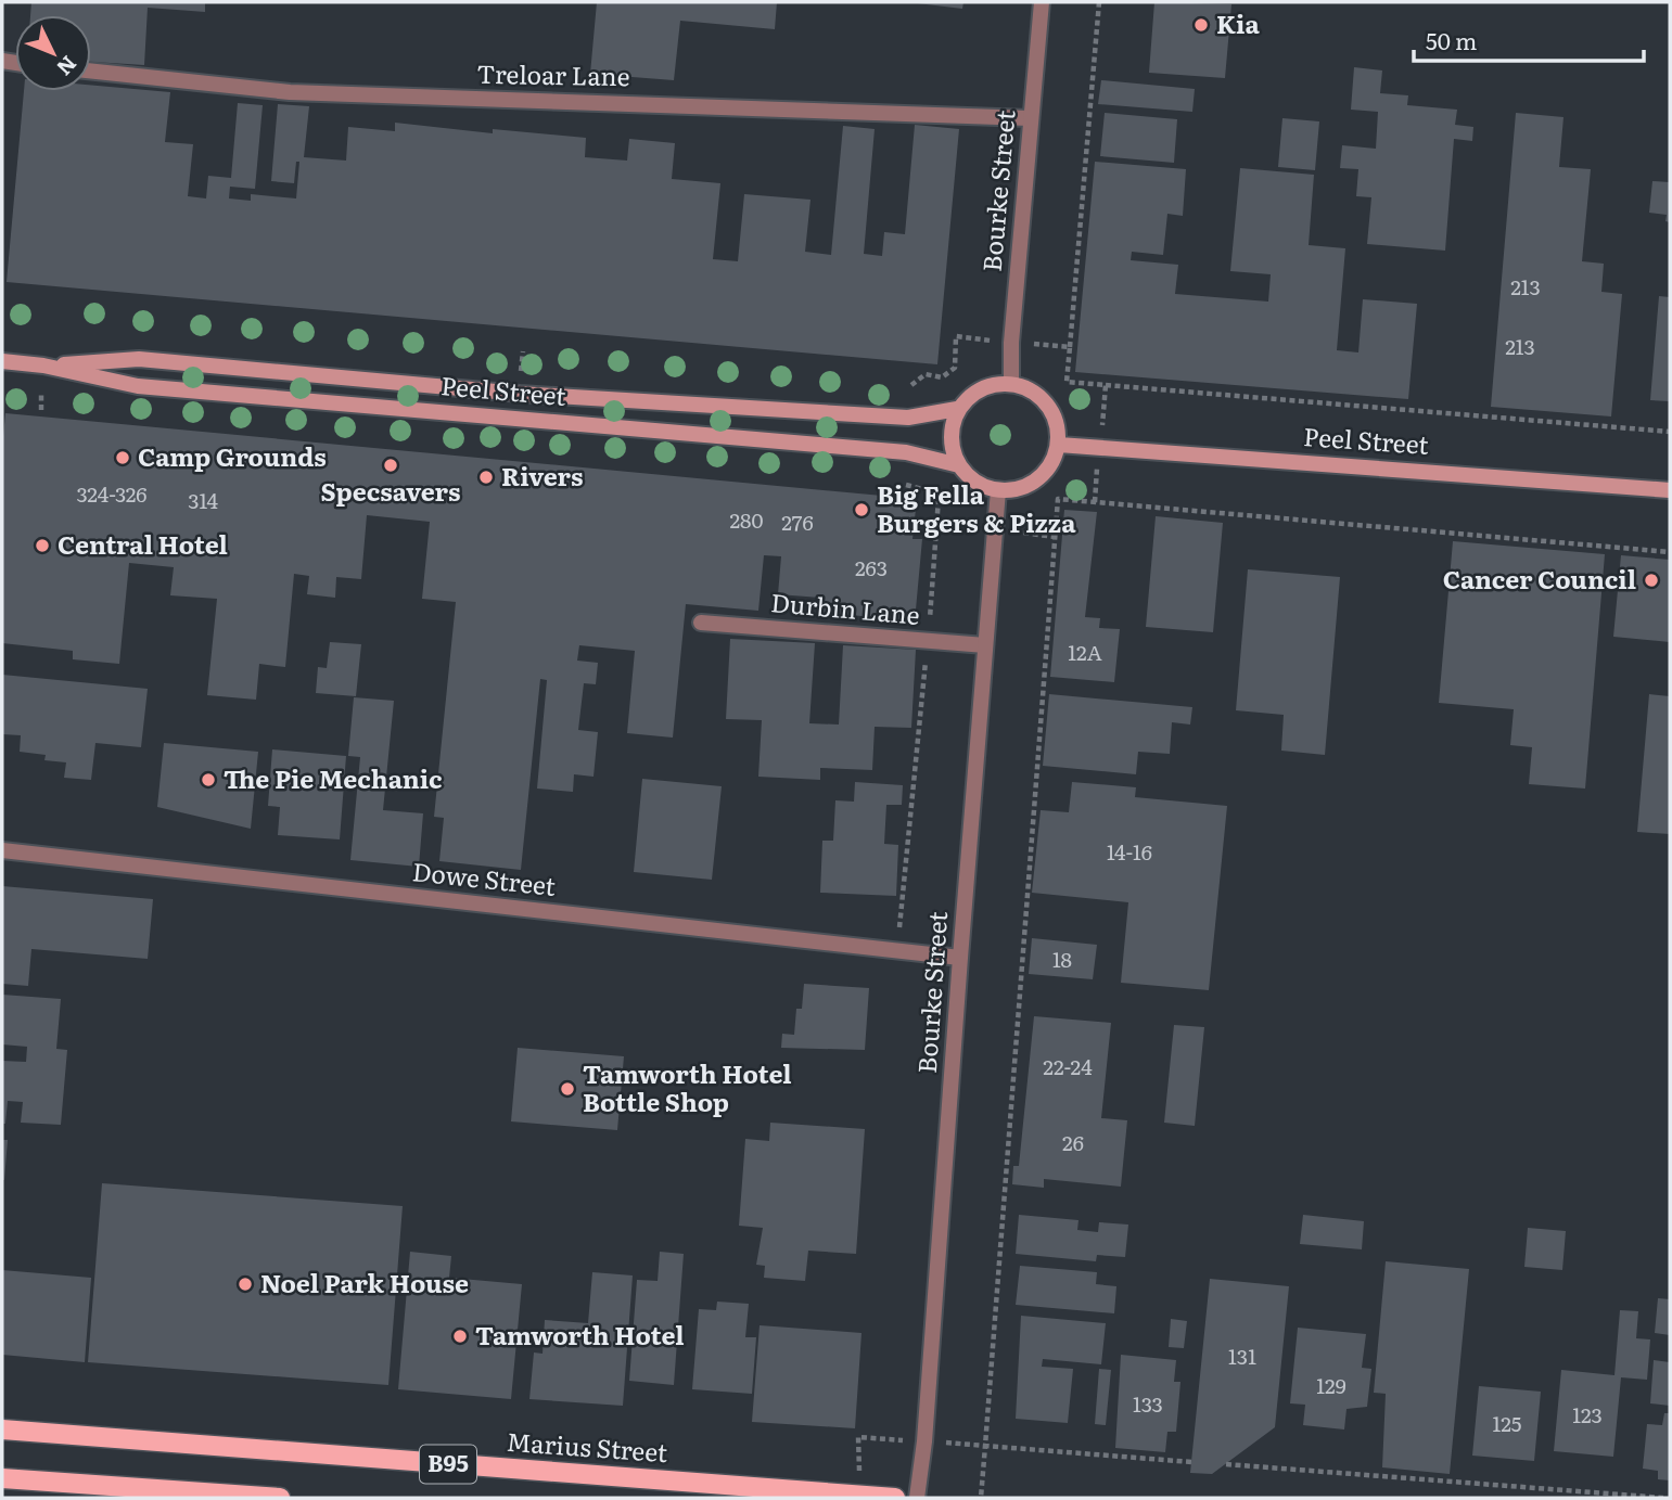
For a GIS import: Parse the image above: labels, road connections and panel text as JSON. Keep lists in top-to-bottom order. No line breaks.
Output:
{"streets":{"main road":["Peel Street","Marius Street","B95"],"street":["Treloar Lane","Bourke Street","Durbin Lane","Dowe Street"]},"crossings":[["Treloar Lane","Bourke Street"],["Bourke Street","Peel Street"],["Bourke Street","Durbin Lane"],["Bourke Street","Dowe Street"]],"places":["Kia","Camp Grounds","Specsavers","Rivers","Big Fella Burgers & Pizza","Central Hotel","Cancer Council","The Pie Mechanic","Tamworth Hotel Bottle Shop","Noel Park House","Tamworth Hotel"],"house_numbers":["213","213","324-326","314","280","276","263","12A","14-16","18","22-24","26","131","129","133","123","125"],"scale_bar":"50 m","north":"bottom right"}
